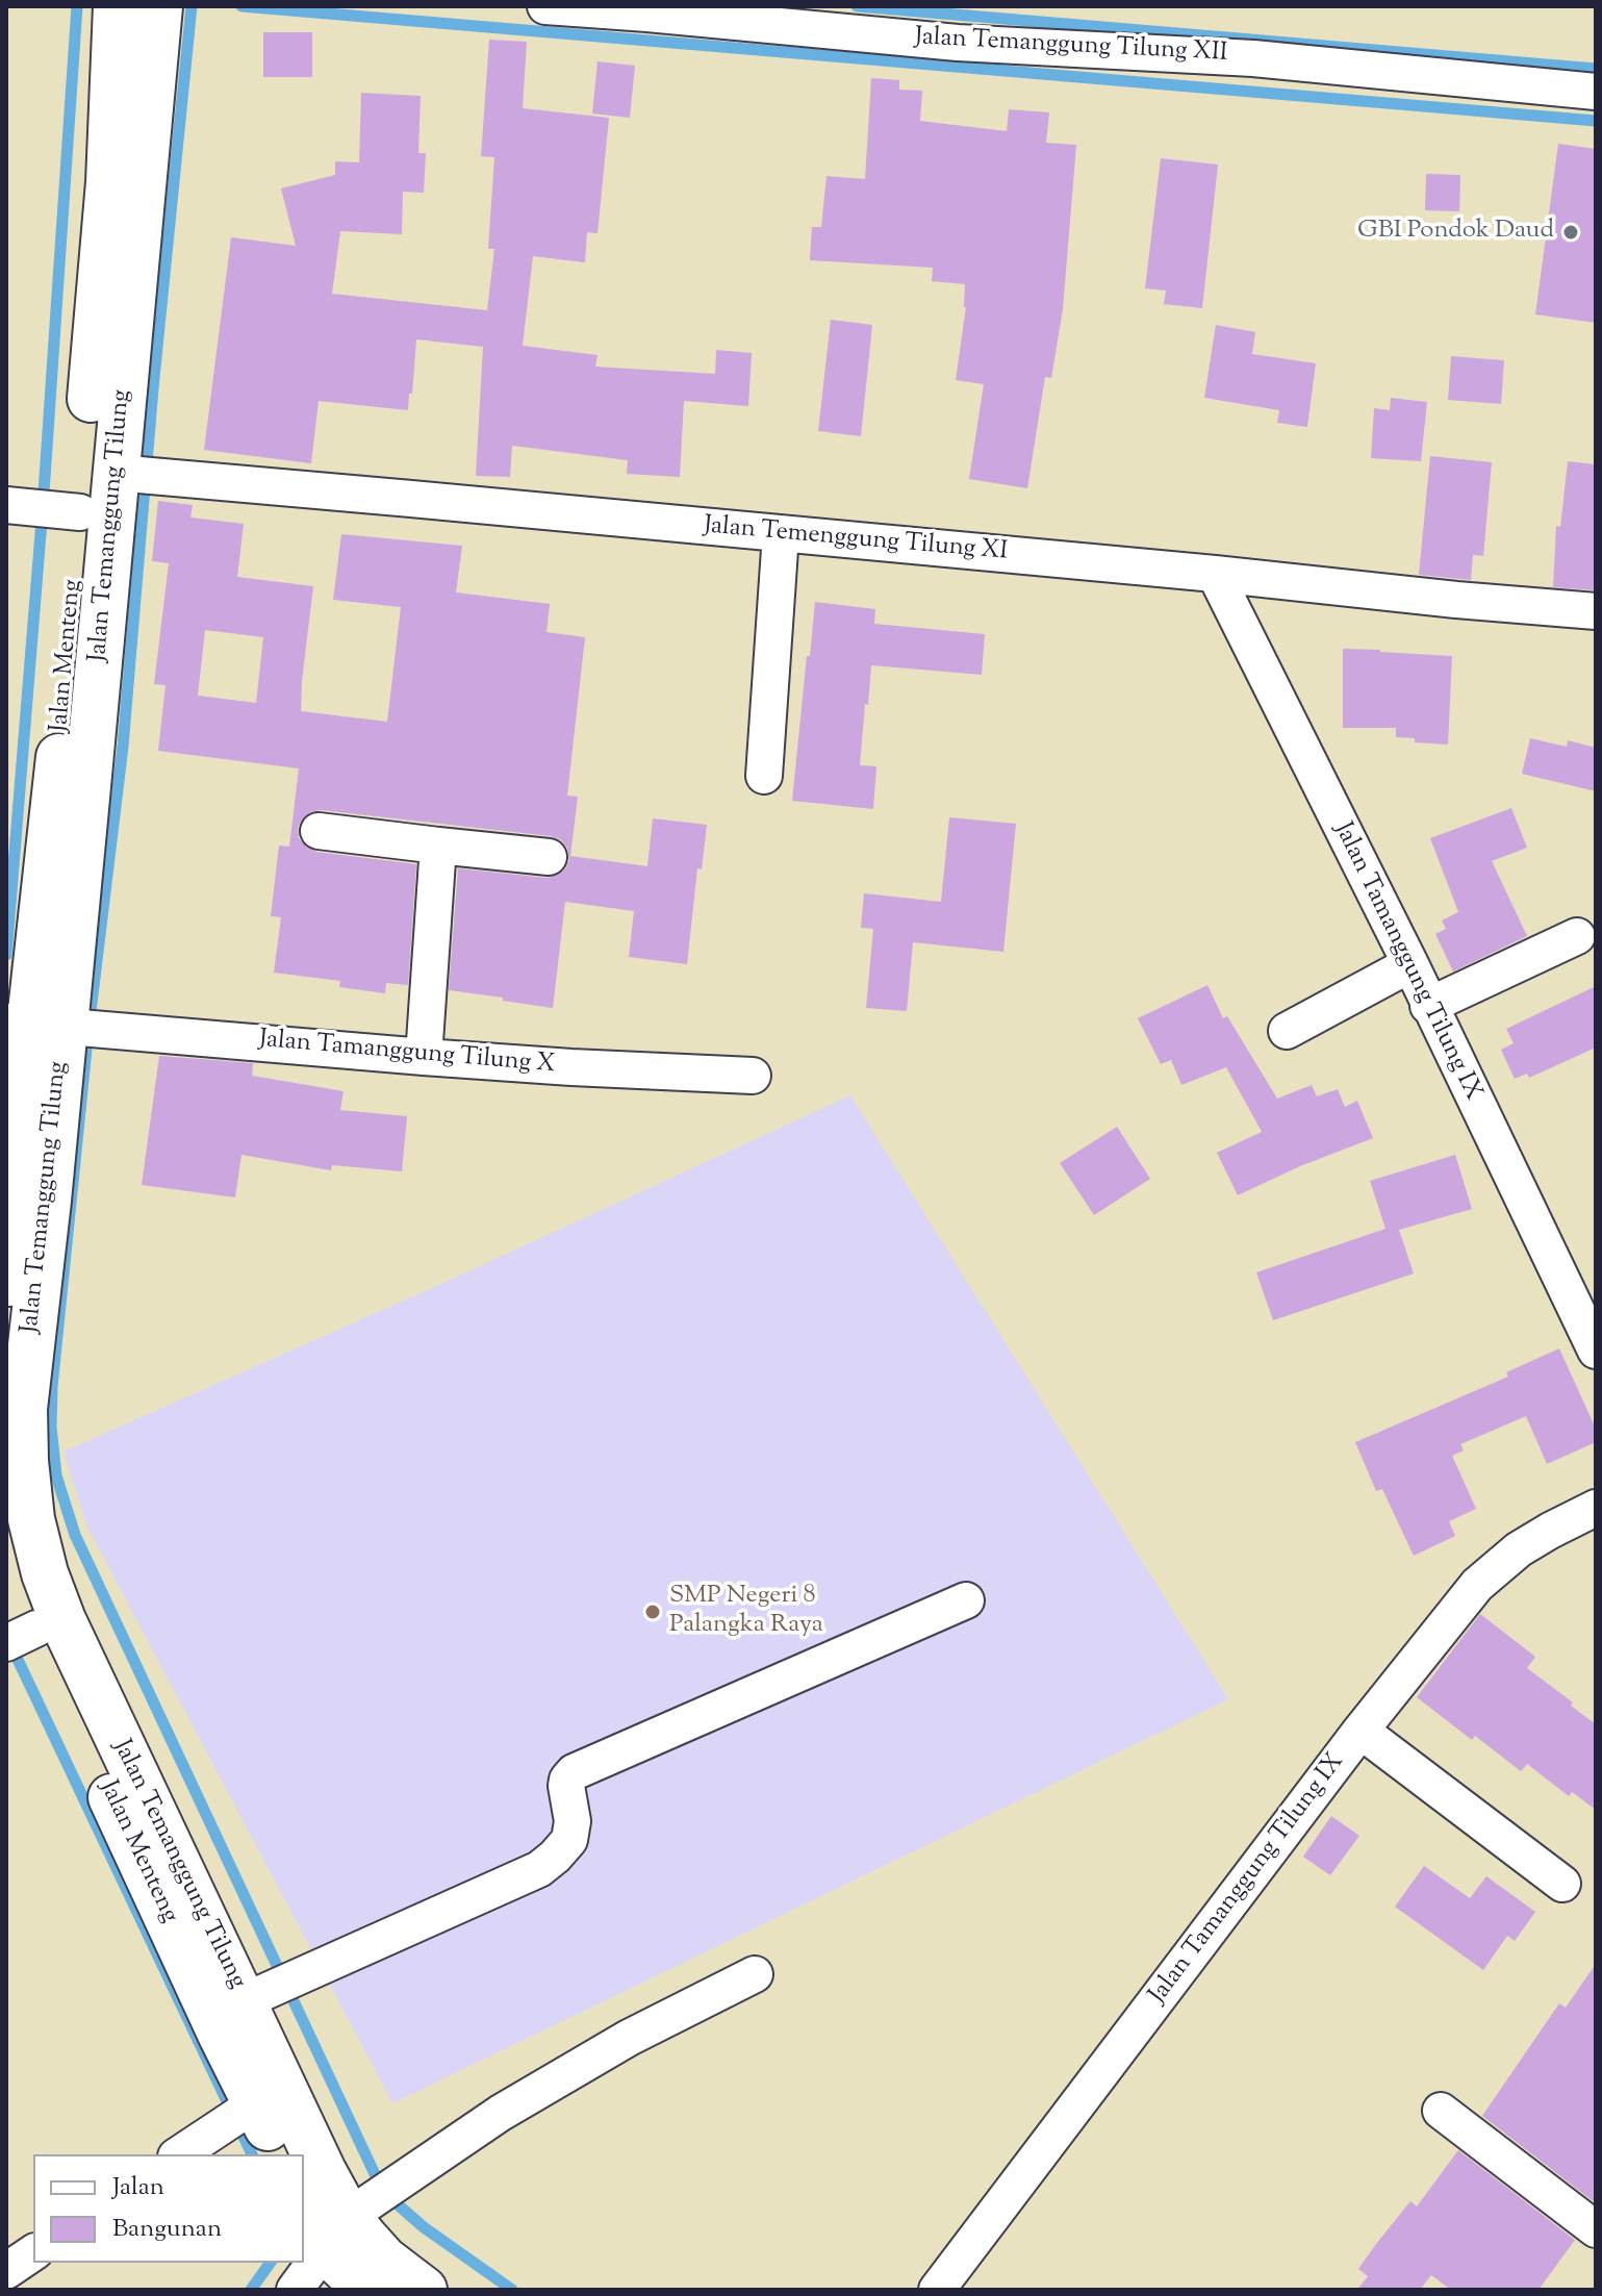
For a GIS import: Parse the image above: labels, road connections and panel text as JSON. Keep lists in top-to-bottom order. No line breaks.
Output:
{"streets":{"street":["Jalan Temanggung Tilung XII","Jalan Temanggung Tilung","Jalan Temenggung Tilung XI","Jalan Menteng","Jalan Tamanggung Tilung IX","Jalan Tamanggung Tilung X"]},"crossings":[["Jalan Temanggung Tilung","Jalan Temenggung Tilung XI"],["Jalan Temanggung Tilung","Jalan Menteng"],["Jalan Temanggung Tilung","Jalan Tamanggung Tilung X"],["Jalan Temenggung Tilung XI","Jalan Tamanggung Tilung IX"],["Jalan Menteng","Jalan Tamanggung Tilung X"]],"places":["GBI Pondok Daud","SMP Negeri 8 Palangka Raya"],"legend":["Jalan","Bangunan"]}
